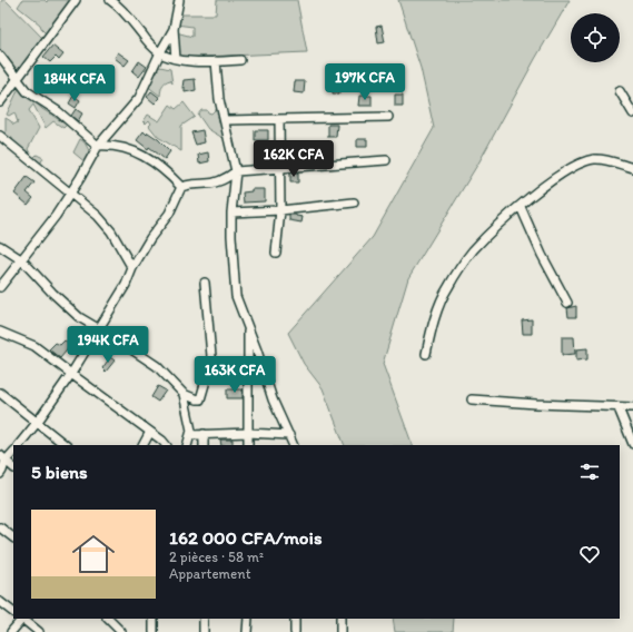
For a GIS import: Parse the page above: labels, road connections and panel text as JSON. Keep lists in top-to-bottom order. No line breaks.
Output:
{"page":{"price":["197K CFA","184K CFA","162K CFA","194K CFA","163K CFA"],"heading":"5 biens","list":[{"name":"162 000 CFA/mois","note":"2 pièces · 58 m² · Appartement"}]}}
